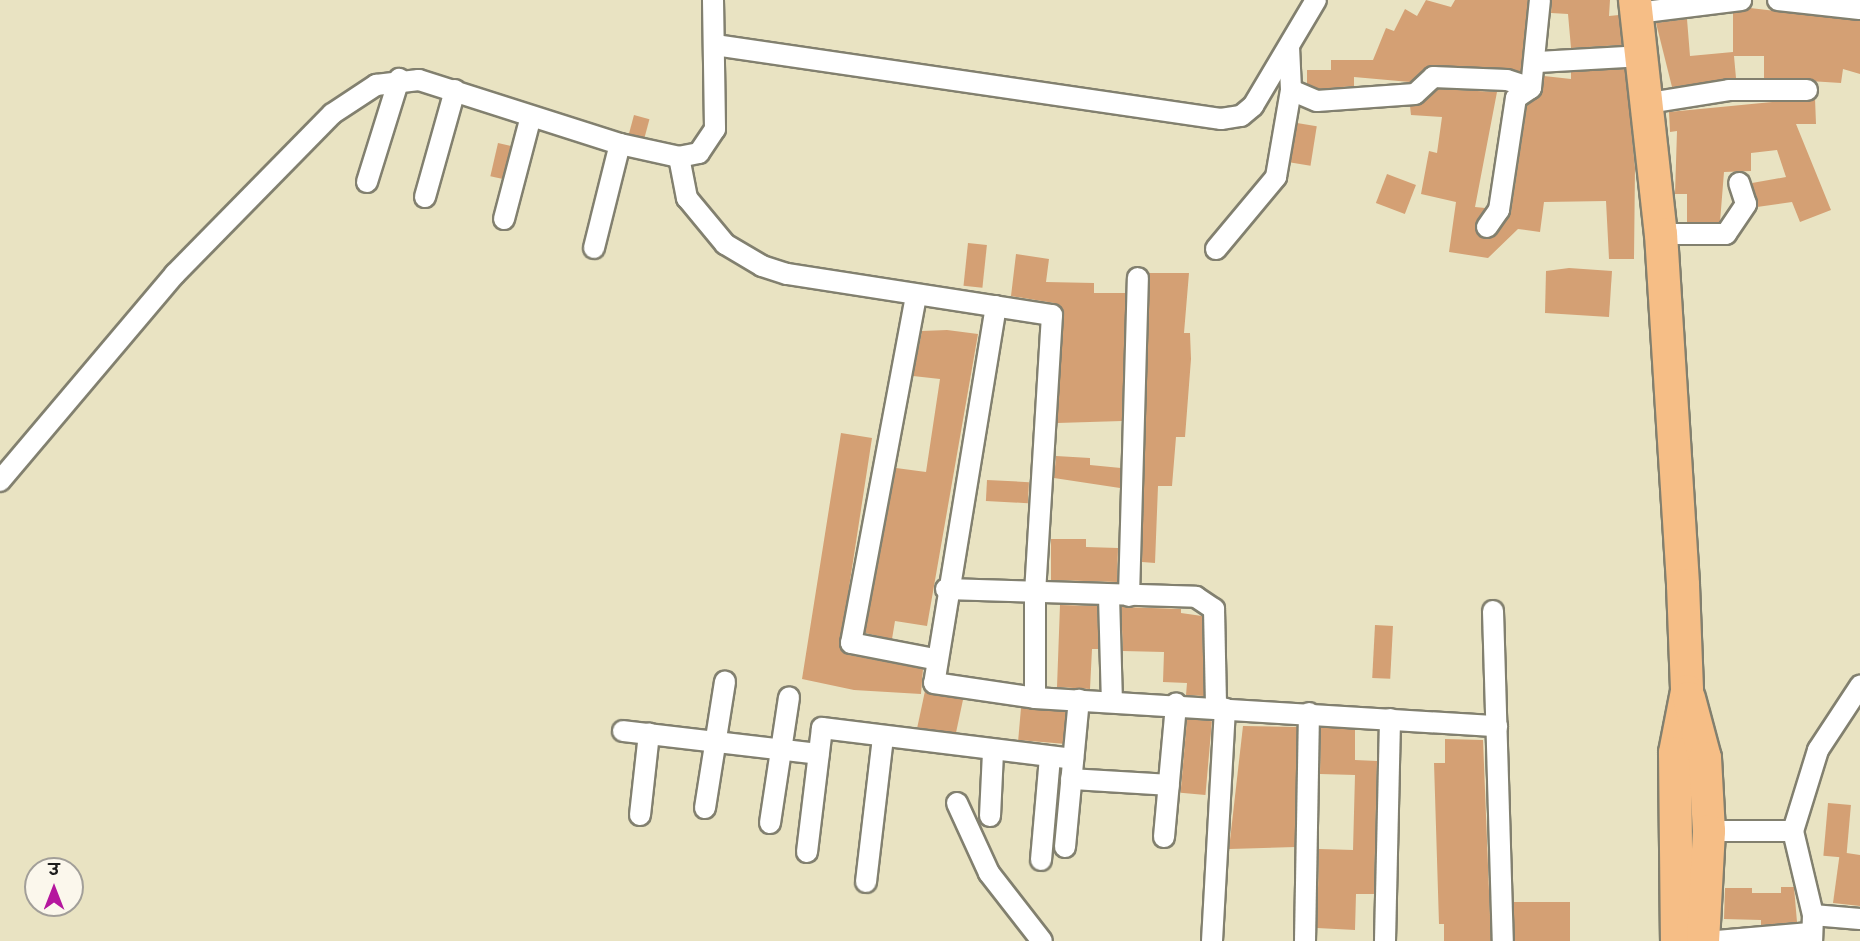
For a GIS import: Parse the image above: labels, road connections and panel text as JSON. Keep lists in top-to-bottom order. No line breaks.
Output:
{"north":"top"}
